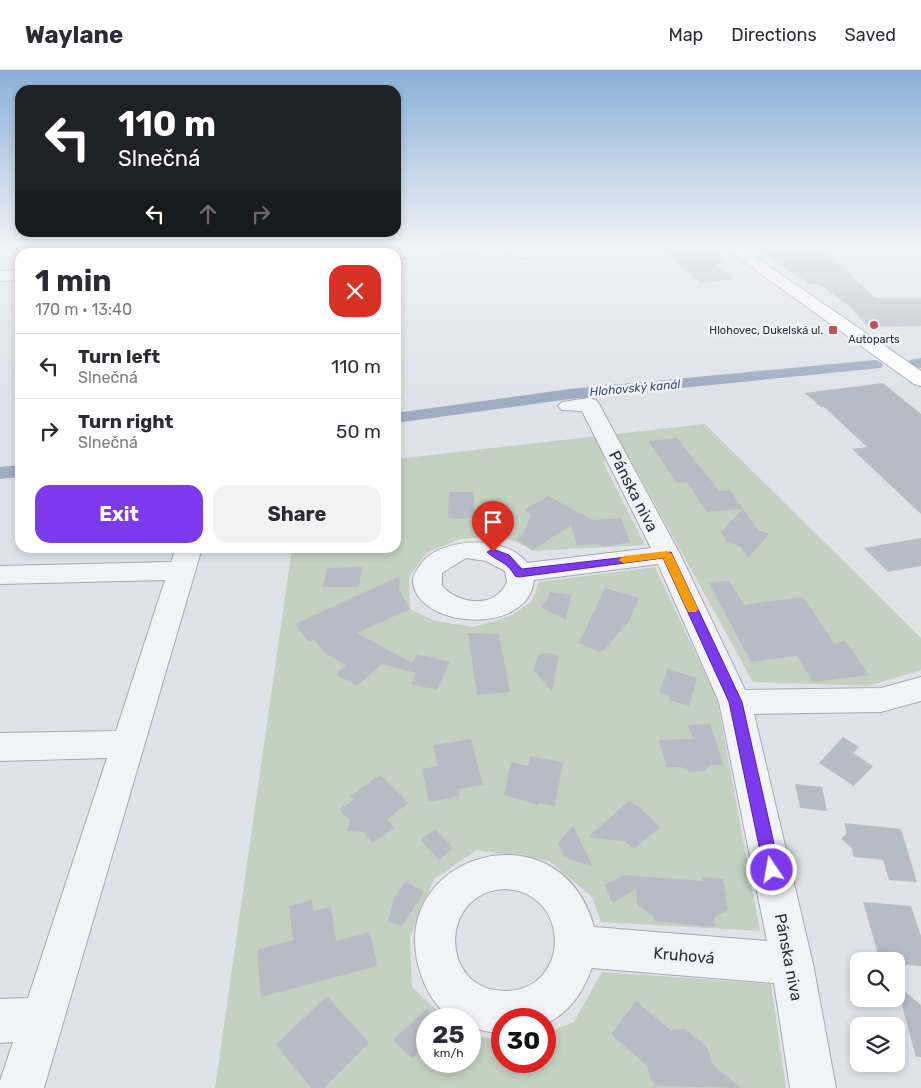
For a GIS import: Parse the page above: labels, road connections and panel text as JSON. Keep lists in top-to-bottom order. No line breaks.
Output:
{"streets":{"street":["Pánska niva","Kruhová"]},"crossings":[["Pánska niva","Kruhová"]],"water":["Hlohovský kanál"],"places":{"other":["Autoparts"],"transit":["Hlohovec, Dukelská ul."]},"page":{"header":"Waylane","nav":["Map","Directions","Saved"],"turn":["110 m","Slnečná"],"heading":["1 min","170 m · 13:40"],"list":[{"name":"Turn left","note":"Slnečná","value":"110 m"},{"name":"Turn right","note":"Slnečná","value":"50 m"}],"buttons":["Exit","Share"],"speed":"25 km/h","limit":"30"}}
